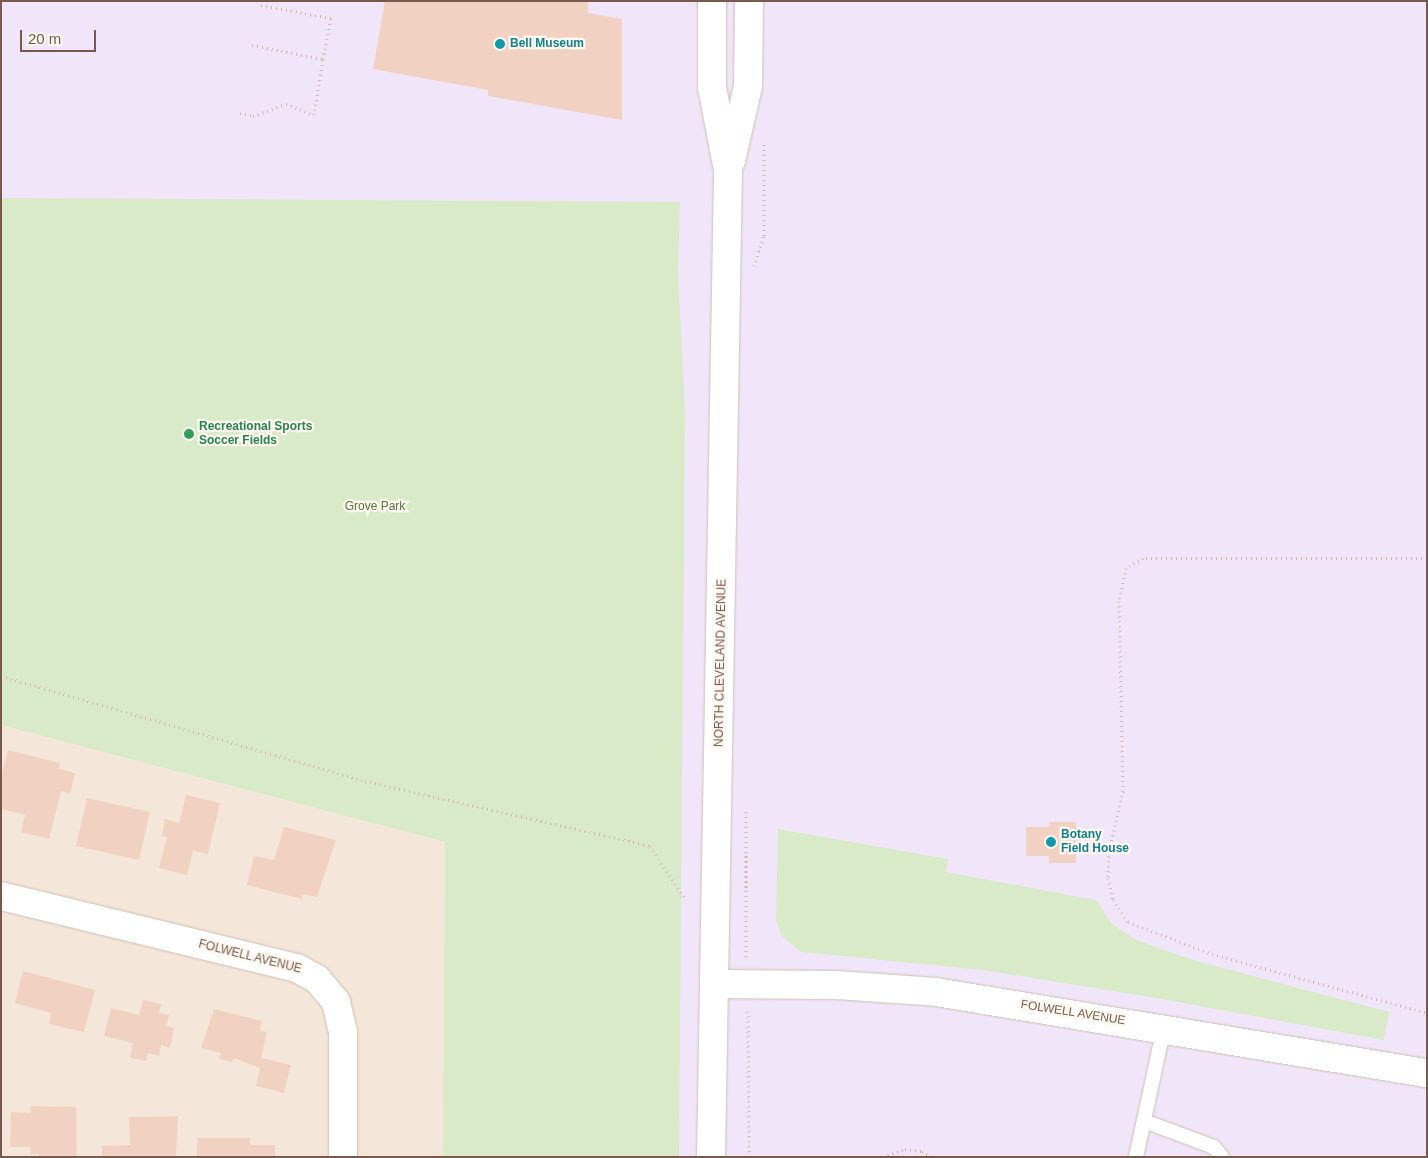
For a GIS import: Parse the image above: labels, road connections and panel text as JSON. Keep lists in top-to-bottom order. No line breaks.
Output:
{"streets":{"main road":["NORTH CLEVELAND AVENUE","FOLWELL AVENUE"]},"crossings":[["NORTH CLEVELAND AVENUE","FOLWELL AVENUE"]],"parks":["Grove Park"],"places":["Bell Museum","Recreational Sports Soccer Fields","Botany Field House"],"scale_bar":"20 m"}
